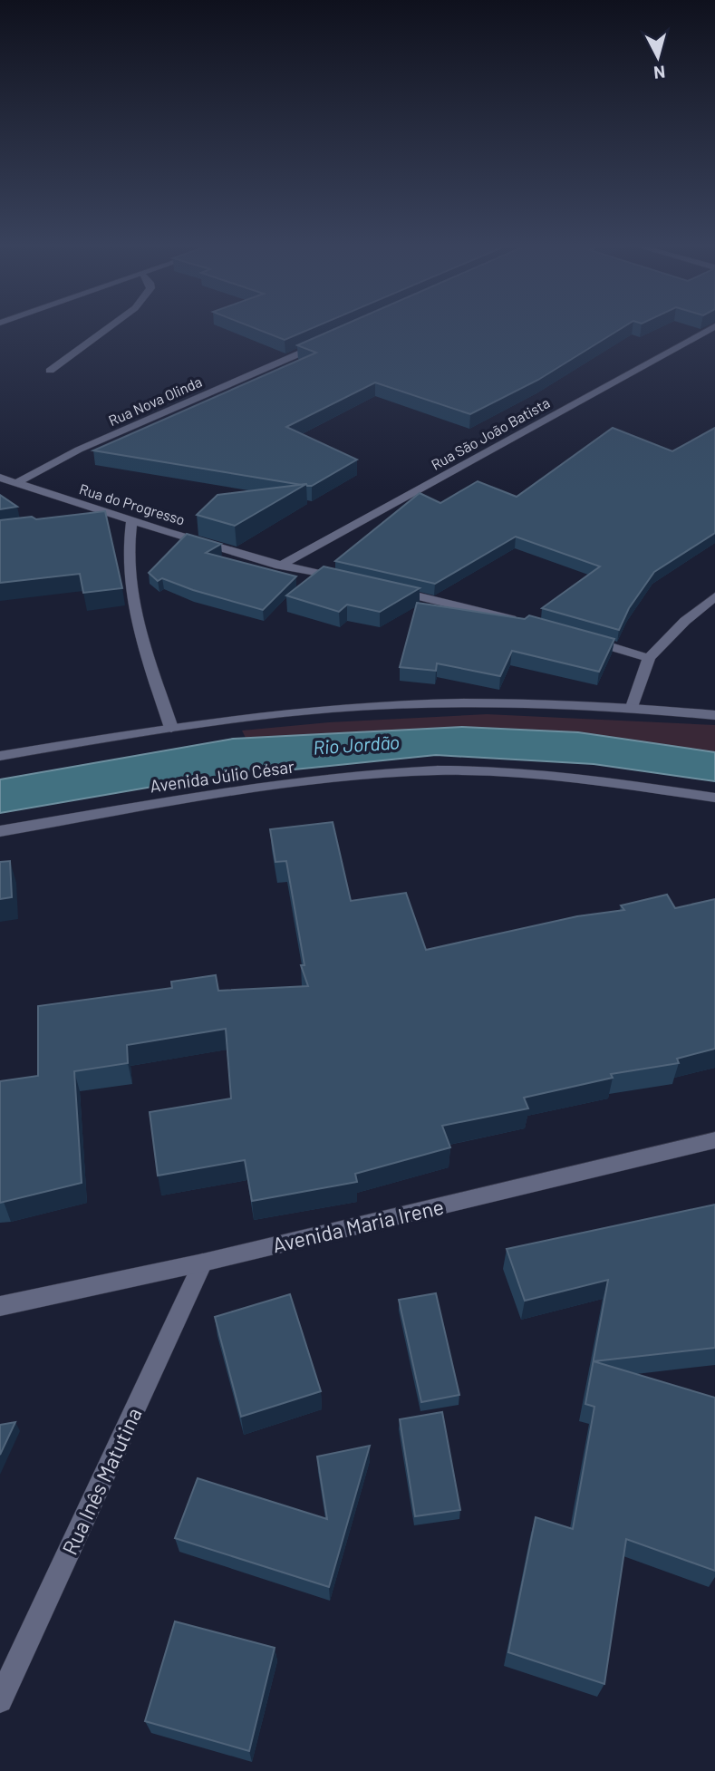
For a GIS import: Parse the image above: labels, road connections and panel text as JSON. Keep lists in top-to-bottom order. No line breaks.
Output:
{"streets":{"street":["Rua Nova Olinda","Rua São João Batista","Rua do Progresso","Avenida Júlio César","Avenida Maria Irene","Rua Inês Matutina"]},"crossings":[["Rua Nova Olinda","Rua do Progresso"],["Rua São João Batista","Rua do Progresso"],["Avenida Maria Irene","Rua Inês Matutina"]],"water":["Rio Jordão"],"north":"bottom"}
